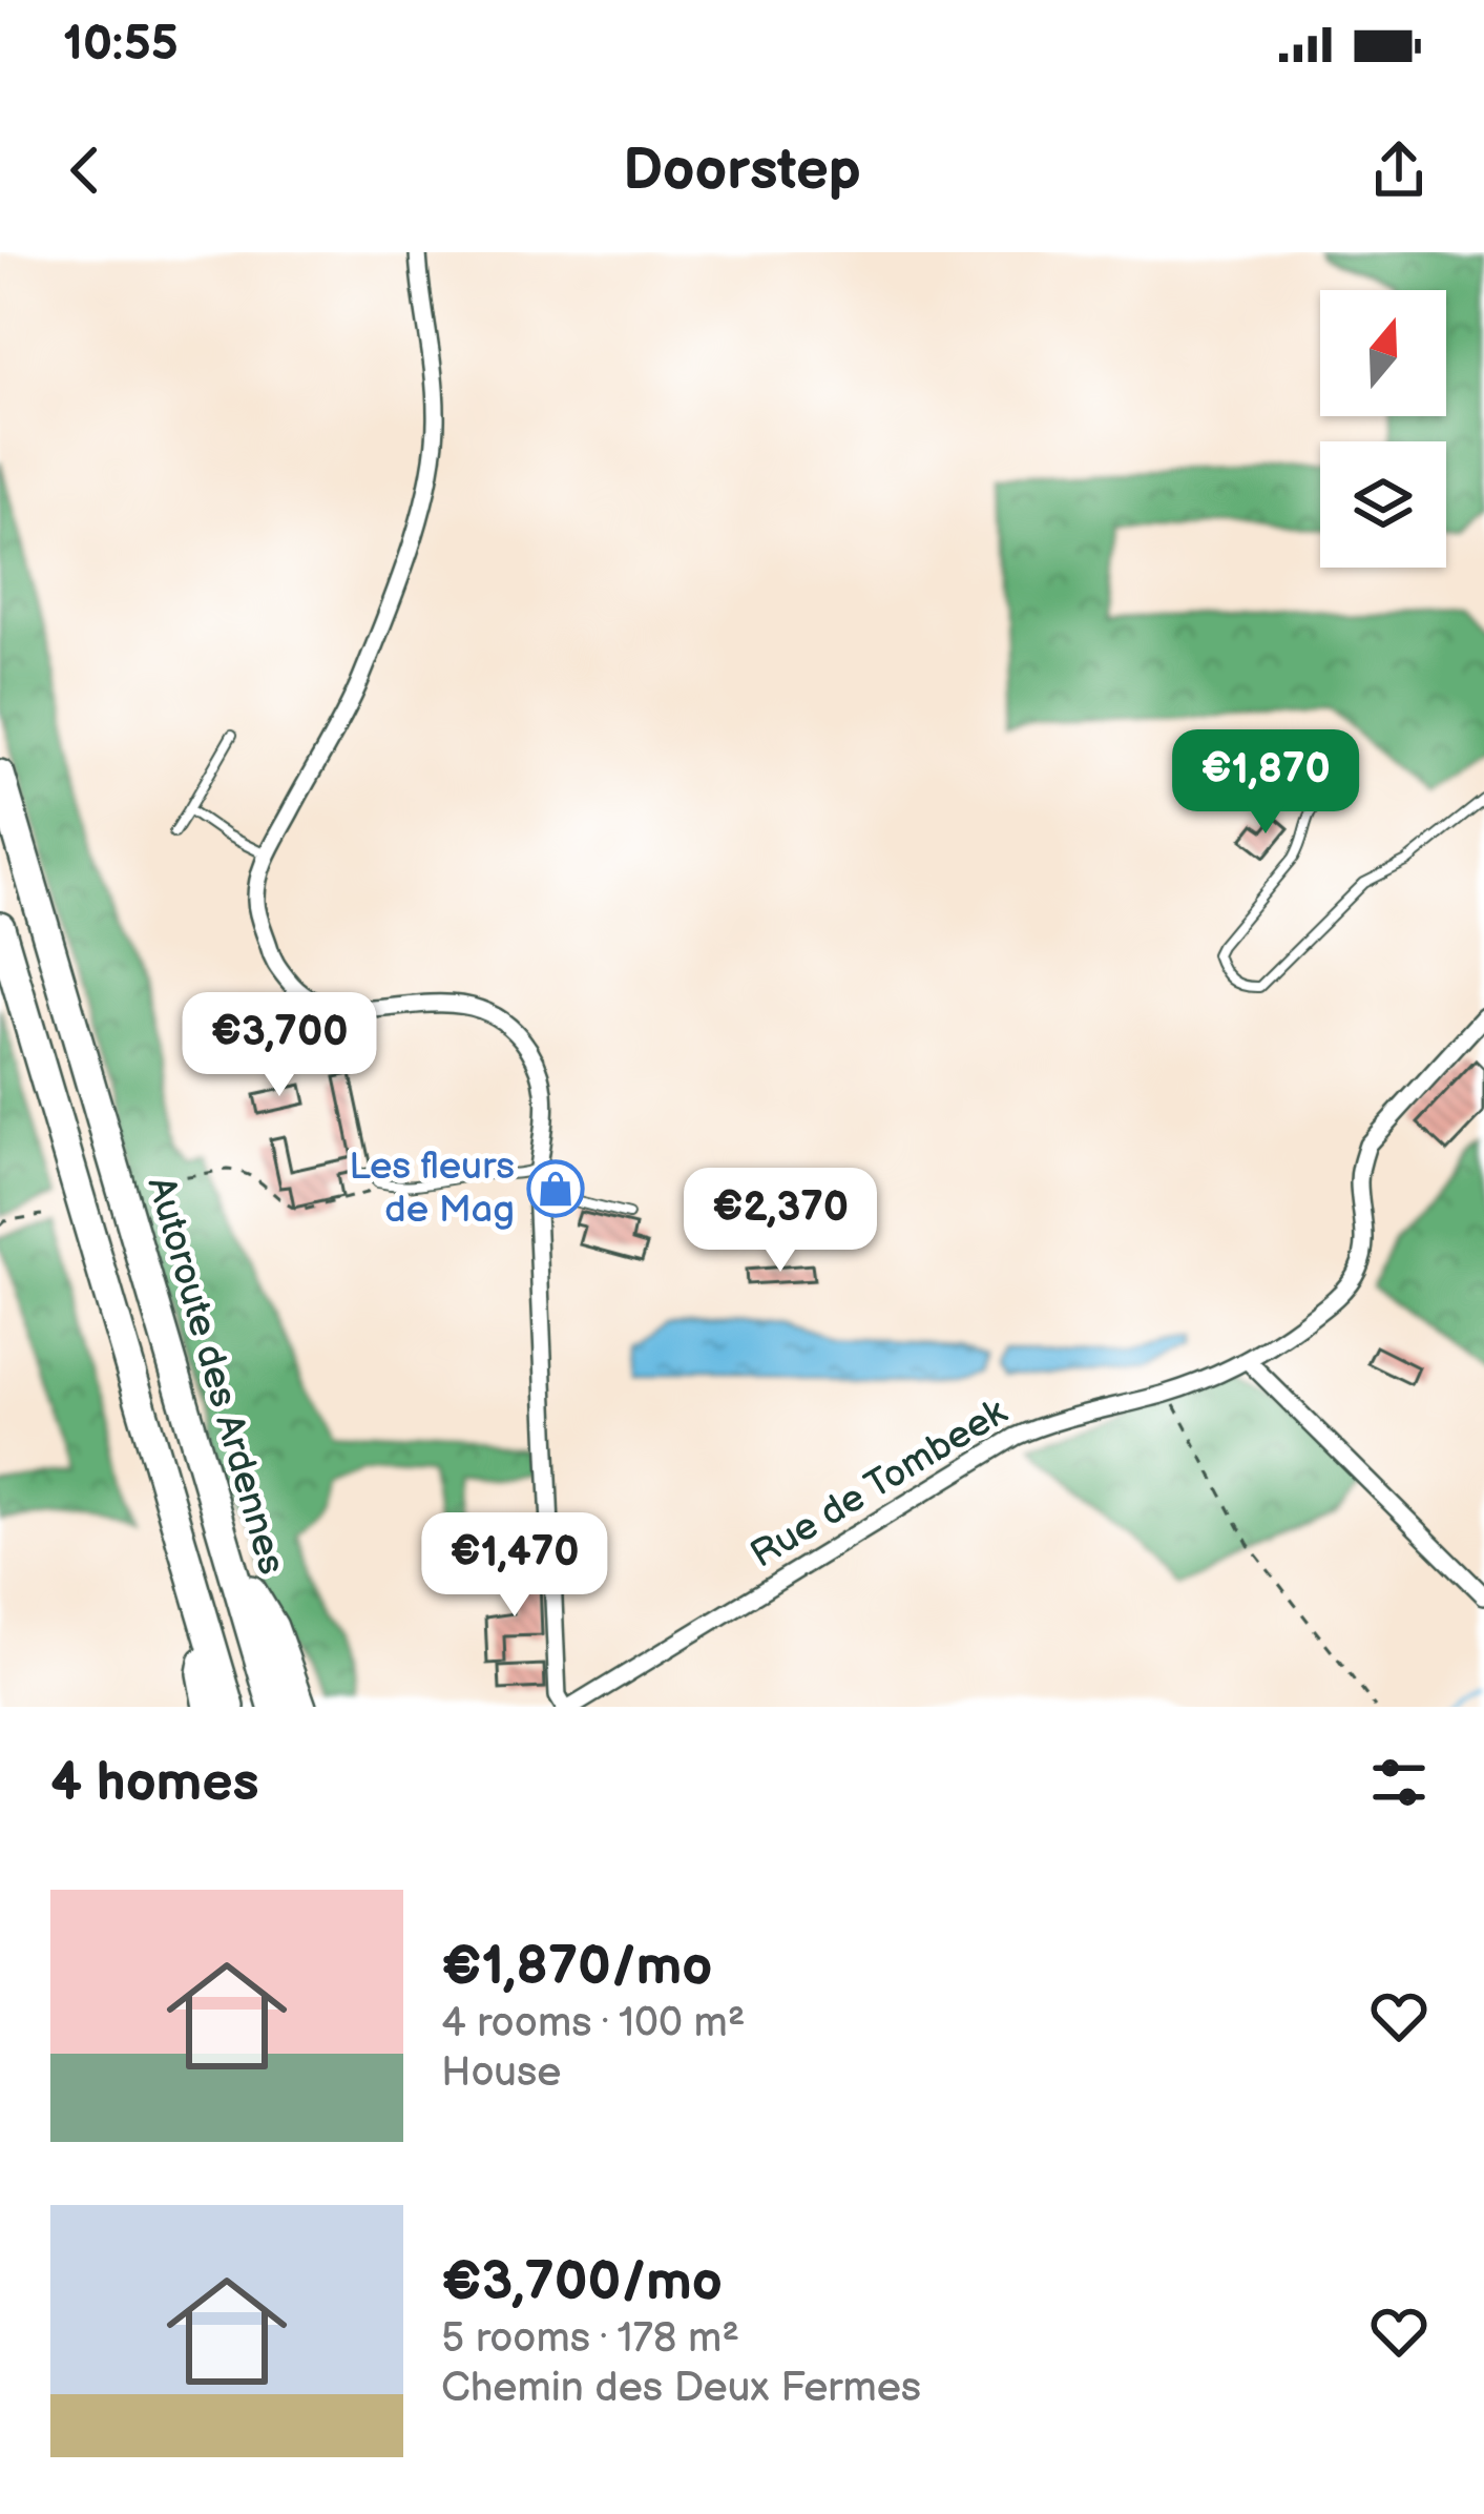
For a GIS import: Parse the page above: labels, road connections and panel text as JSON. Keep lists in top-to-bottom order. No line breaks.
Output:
{"streets":{"highway":["Autoroute des Ardennes"],"street":["Rue de Tombeek"]},"places":{"shop":["Les fleurs de Mag"]},"north":"top","page":{"status":"10:55","header":"Doorstep","price":["€1,870","€3,700","€2,370","€1,470"],"heading":"4 homes","list":[{"name":"€1,870/mo","note":"4 rooms · 100 m² · House"},{"name":"€3,700/mo","note":"5 rooms · 178 m² · Chemin des Deux Fermes"}]}}
